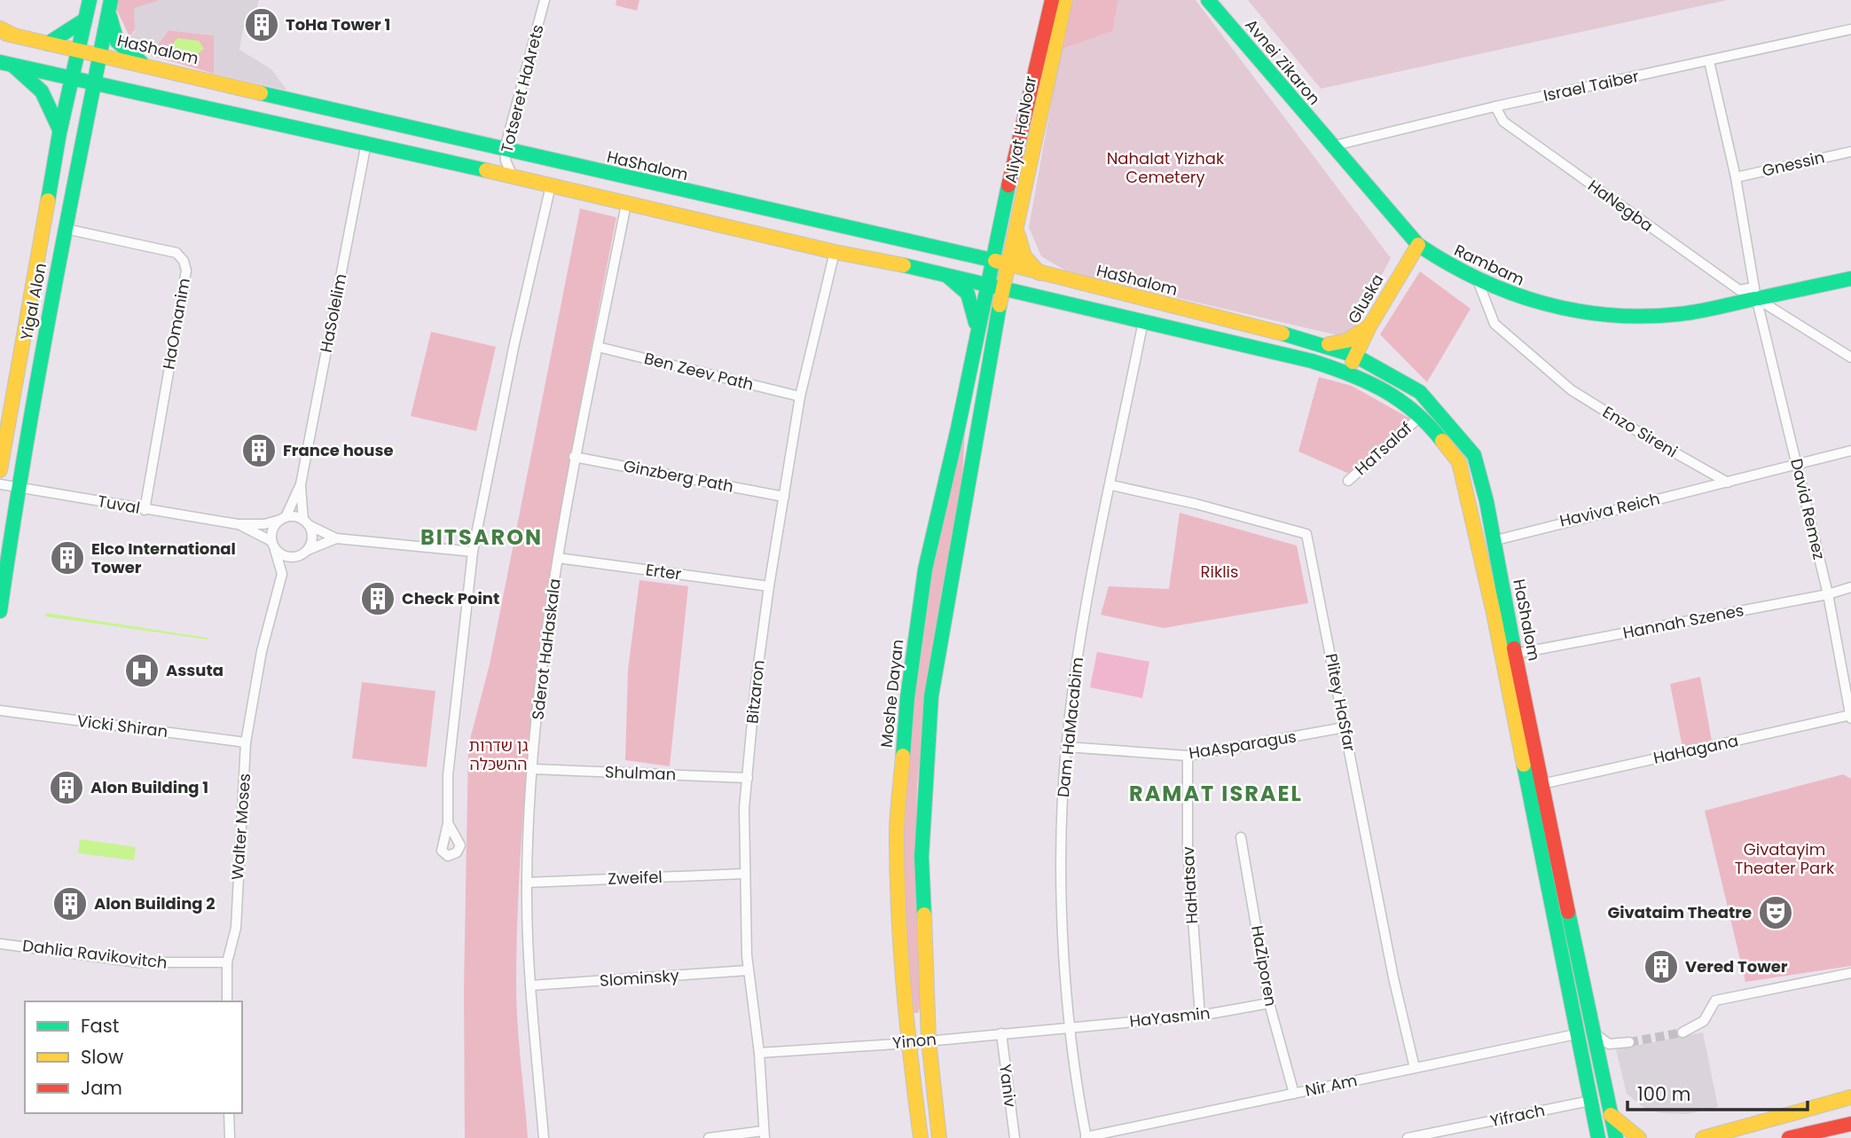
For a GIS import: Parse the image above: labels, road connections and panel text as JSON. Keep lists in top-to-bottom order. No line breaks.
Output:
{"streets":{"main road":["HaShalom","Avnei Zikaron","Aliyat HaNoar","Rambam","Gluska","Yigal Alon","Moshe Dayan"],"street":["Israel Taiber","Totseret HaArets","Gnessin","HaNegba","HaSolelim","HaOmanim","Ben Zeev Path","Enzo Sireni","HaTsalaf","Ginzberg Path","Tuval","David Remez","Haviva Reich","Erter","Hannah Szenes","Sderot HaHaskala","Bitzaron","Plitey HaSfar","Vicki Shiran","Dam HaMacabim","HaAsparagus","HaHagana","Shulman","Walter Moses","Zweifel","HaHatsav","Dahlia Ravikovitch","HaZiporen","Slominsky","HaYasmin","Yinon","Yaniv","Nir Am","Yifrach"]},"crossings":[["HaShalom","Totseret HaArets"],["HaShalom","Aliyat HaNoar"],["HaShalom","Gluska"],["HaShalom","Yigal Alon"],["HaShalom","HaSolelim"],["HaShalom","HaTsalaf"],["HaShalom","Haviva Reich"],["HaShalom","Hannah Szenes"],["HaShalom","Sderot HaHaskala"],["HaShalom","Bitzaron"],["HaShalom","Moshe Dayan"],["HaShalom","Dam HaMacabim"],["HaShalom","HaHagana"],["HaShalom","Nir Am"],["HaShalom","Yifrach"],["Avnei Zikaron","Israel Taiber"],["Avnei Zikaron","Rambam"],["Israel Taiber","HaNegba"],["Israel Taiber","Rambam"],["Israel Taiber","David Remez"],["Aliyat HaNoar","Moshe Dayan"],["Gnessin","David Remez"],["HaNegba","Rambam"],["HaNegba","David Remez"],["Rambam","Gluska"],["Rambam","Enzo Sireni"],["Rambam","David Remez"],["Yigal Alon","HaOmanim"],["Yigal Alon","Tuval"],["HaSolelim","Tuval"],["HaOmanim","Tuval"],["Ben Zeev Path","Sderot HaHaskala"],["Ben Zeev Path","Bitzaron"],["Enzo Sireni","Haviva Reich"],["Ginzberg Path","Sderot HaHaskala"],["Ginzberg Path","Bitzaron"],["David Remez","Hannah Szenes"],["David Remez","HaHagana"],["Erter","Sderot HaHaskala"],["Erter","Bitzaron"],["Sderot HaHaskala","Shulman"],["Sderot HaHaskala","Zweifel"],["Sderot HaHaskala","Slominsky"],["Bitzaron","Shulman"],["Bitzaron","Zweifel"],["Bitzaron","Slominsky"],["Bitzaron","Yinon"],["Moshe Dayan","Yinon"],["Plitey HaSfar","Dam HaMacabim"],["Plitey HaSfar","HaAsparagus"],["Plitey HaSfar","Nir Am"],["Vicki Shiran","Walter Moses"],["Dam HaMacabim","HaAsparagus"],["Dam HaMacabim","HaYasmin"],["Dam HaMacabim","Yinon"],["Dam HaMacabim","Nir Am"],["HaAsparagus","HaHatsav"],["Walter Moses","Dahlia Ravikovitch"],["HaHatsav","HaYasmin"],["HaZiporen","HaYasmin"],["HaZiporen","Nir Am"],["HaYasmin","Yinon"],["Yinon","Yaniv"]],"districts":["BITSARON","RAMAT ISRAEL"],"parks":["Nahalat Yizhak Cemetery","Riklis","גן שדרות ההשכלה","Givatayim Theater Park"],"places":{"building":["ToHa Tower 1","France house","Elco International Tower","Check Point","Alon Building 1","Alon Building 2","Vered Tower"],"hospital":["Assuta"],"theatre":["Givataim Theatre"]},"legend":["Fast","Slow","Jam"],"scale_bar":"100 m"}
